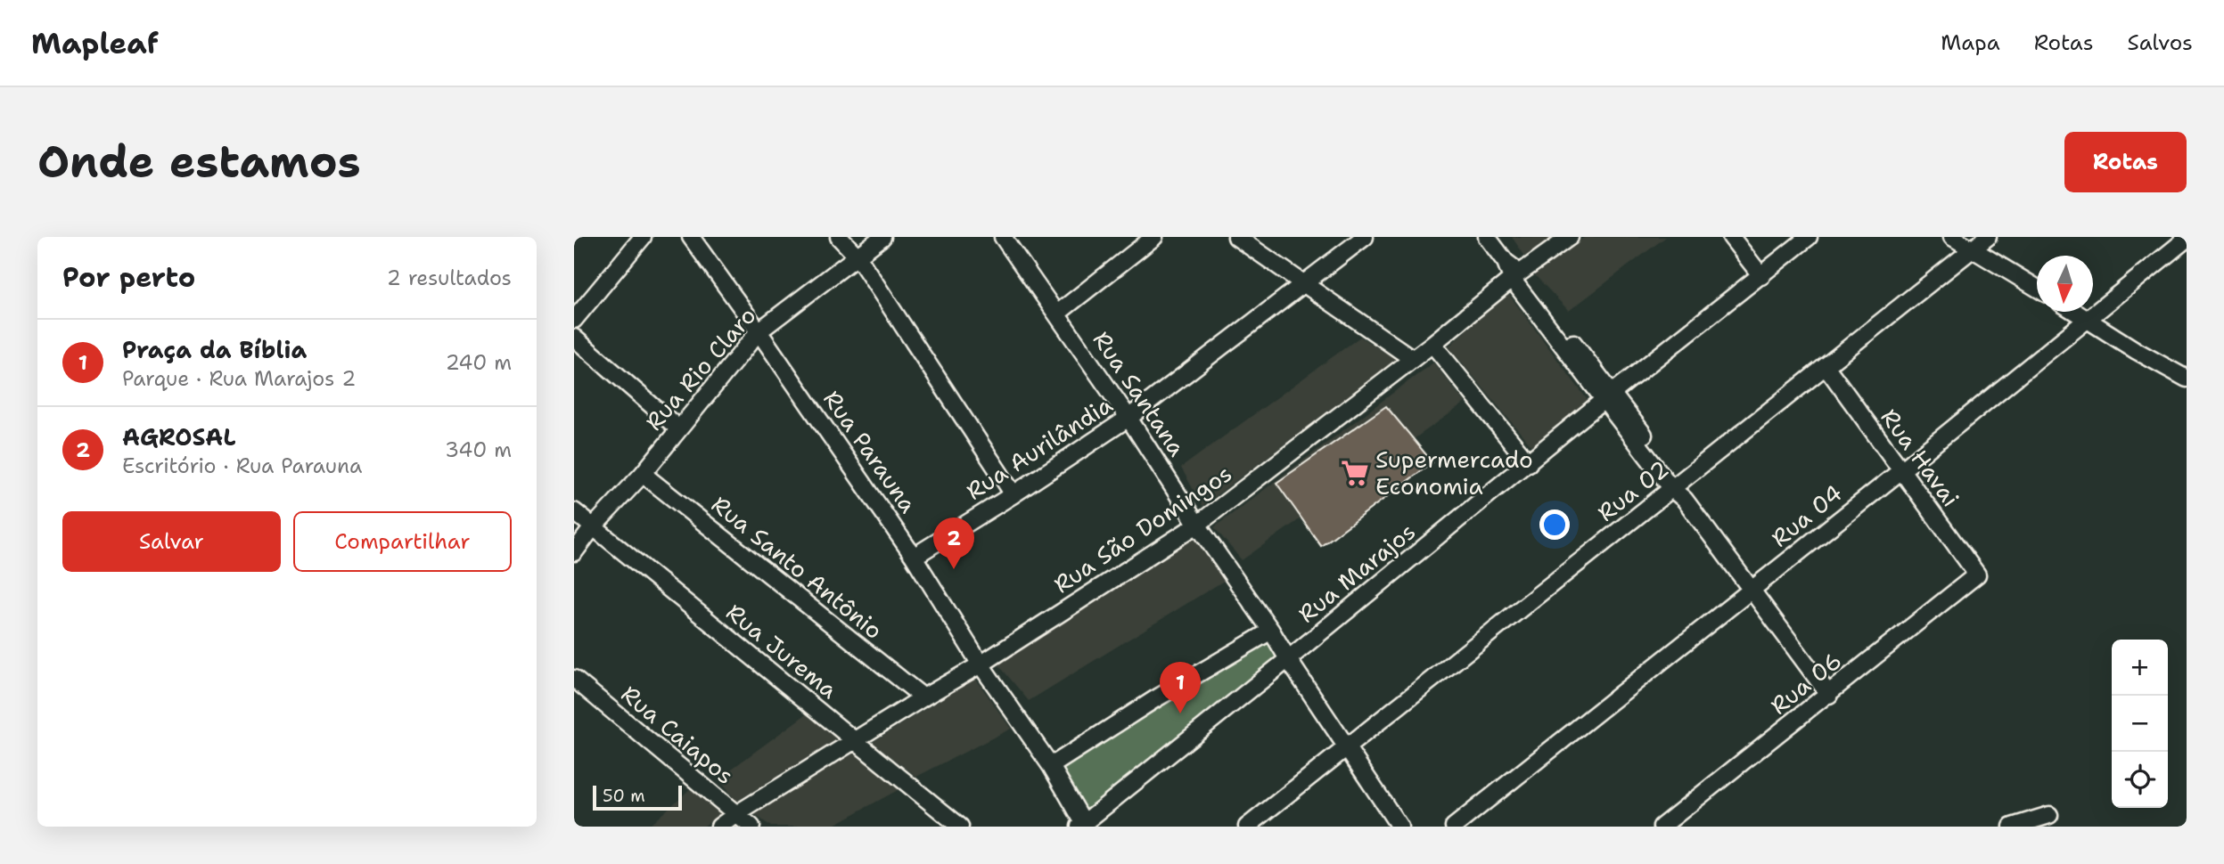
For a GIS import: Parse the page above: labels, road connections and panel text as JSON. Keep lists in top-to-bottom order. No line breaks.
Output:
{"streets":{"street":["Rua Rio Claro","Rua Santana","Rua Aurilândia","Rua Parauna","Rua Havai","Rua 02","Rua 04","Rua São Domingos","Rua Santo Antônio","Rua Marajos","Rua Jurema","Rua 06","Rua Caiapos"]},"crossings":[["Rua Rio Claro","Rua Parauna"],["Rua Rio Claro","Rua Santo Antônio"],["Rua Rio Claro","Rua Jurema"],["Rua Santana","Rua Aurilândia"],["Rua Santana","Rua 02"],["Rua Santana","Rua São Domingos"],["Rua Santana","Rua Marajos"],["Rua Aurilândia","Rua Parauna"],["Rua Parauna","Rua São Domingos"],["Rua Parauna","Rua Marajos"],["Rua Havai","Rua 02"],["Rua Havai","Rua 04"],["Rua Havai","Rua 06"],["Rua São Domingos","Rua Santo Antônio"],["Rua São Domingos","Rua Jurema"],["Rua São Domingos","Rua Caiapos"]],"places":{"supermarket":["Supermercado Economia"]},"scale_bar":"50 m","north":"bottom","page":{"header":"Mapleaf","nav":["Mapa","Rotas","Salvos"],"buttons":["Rotas",["Salvar","Compartilhar"]],"title":"Onde estamos","heading":["Por perto","2 resultados"],"list":[{"mark":"1","name":"Praça da Bíblia","note":"Parque · Rua Marajos 2","value":"240 m"},{"mark":"2","name":"AGROSAL","note":"Escritório · Rua Parauna","value":"340 m"}],"pins":["2","1"],"map_buttons":["+","−"],"scale":"50 m"}}
